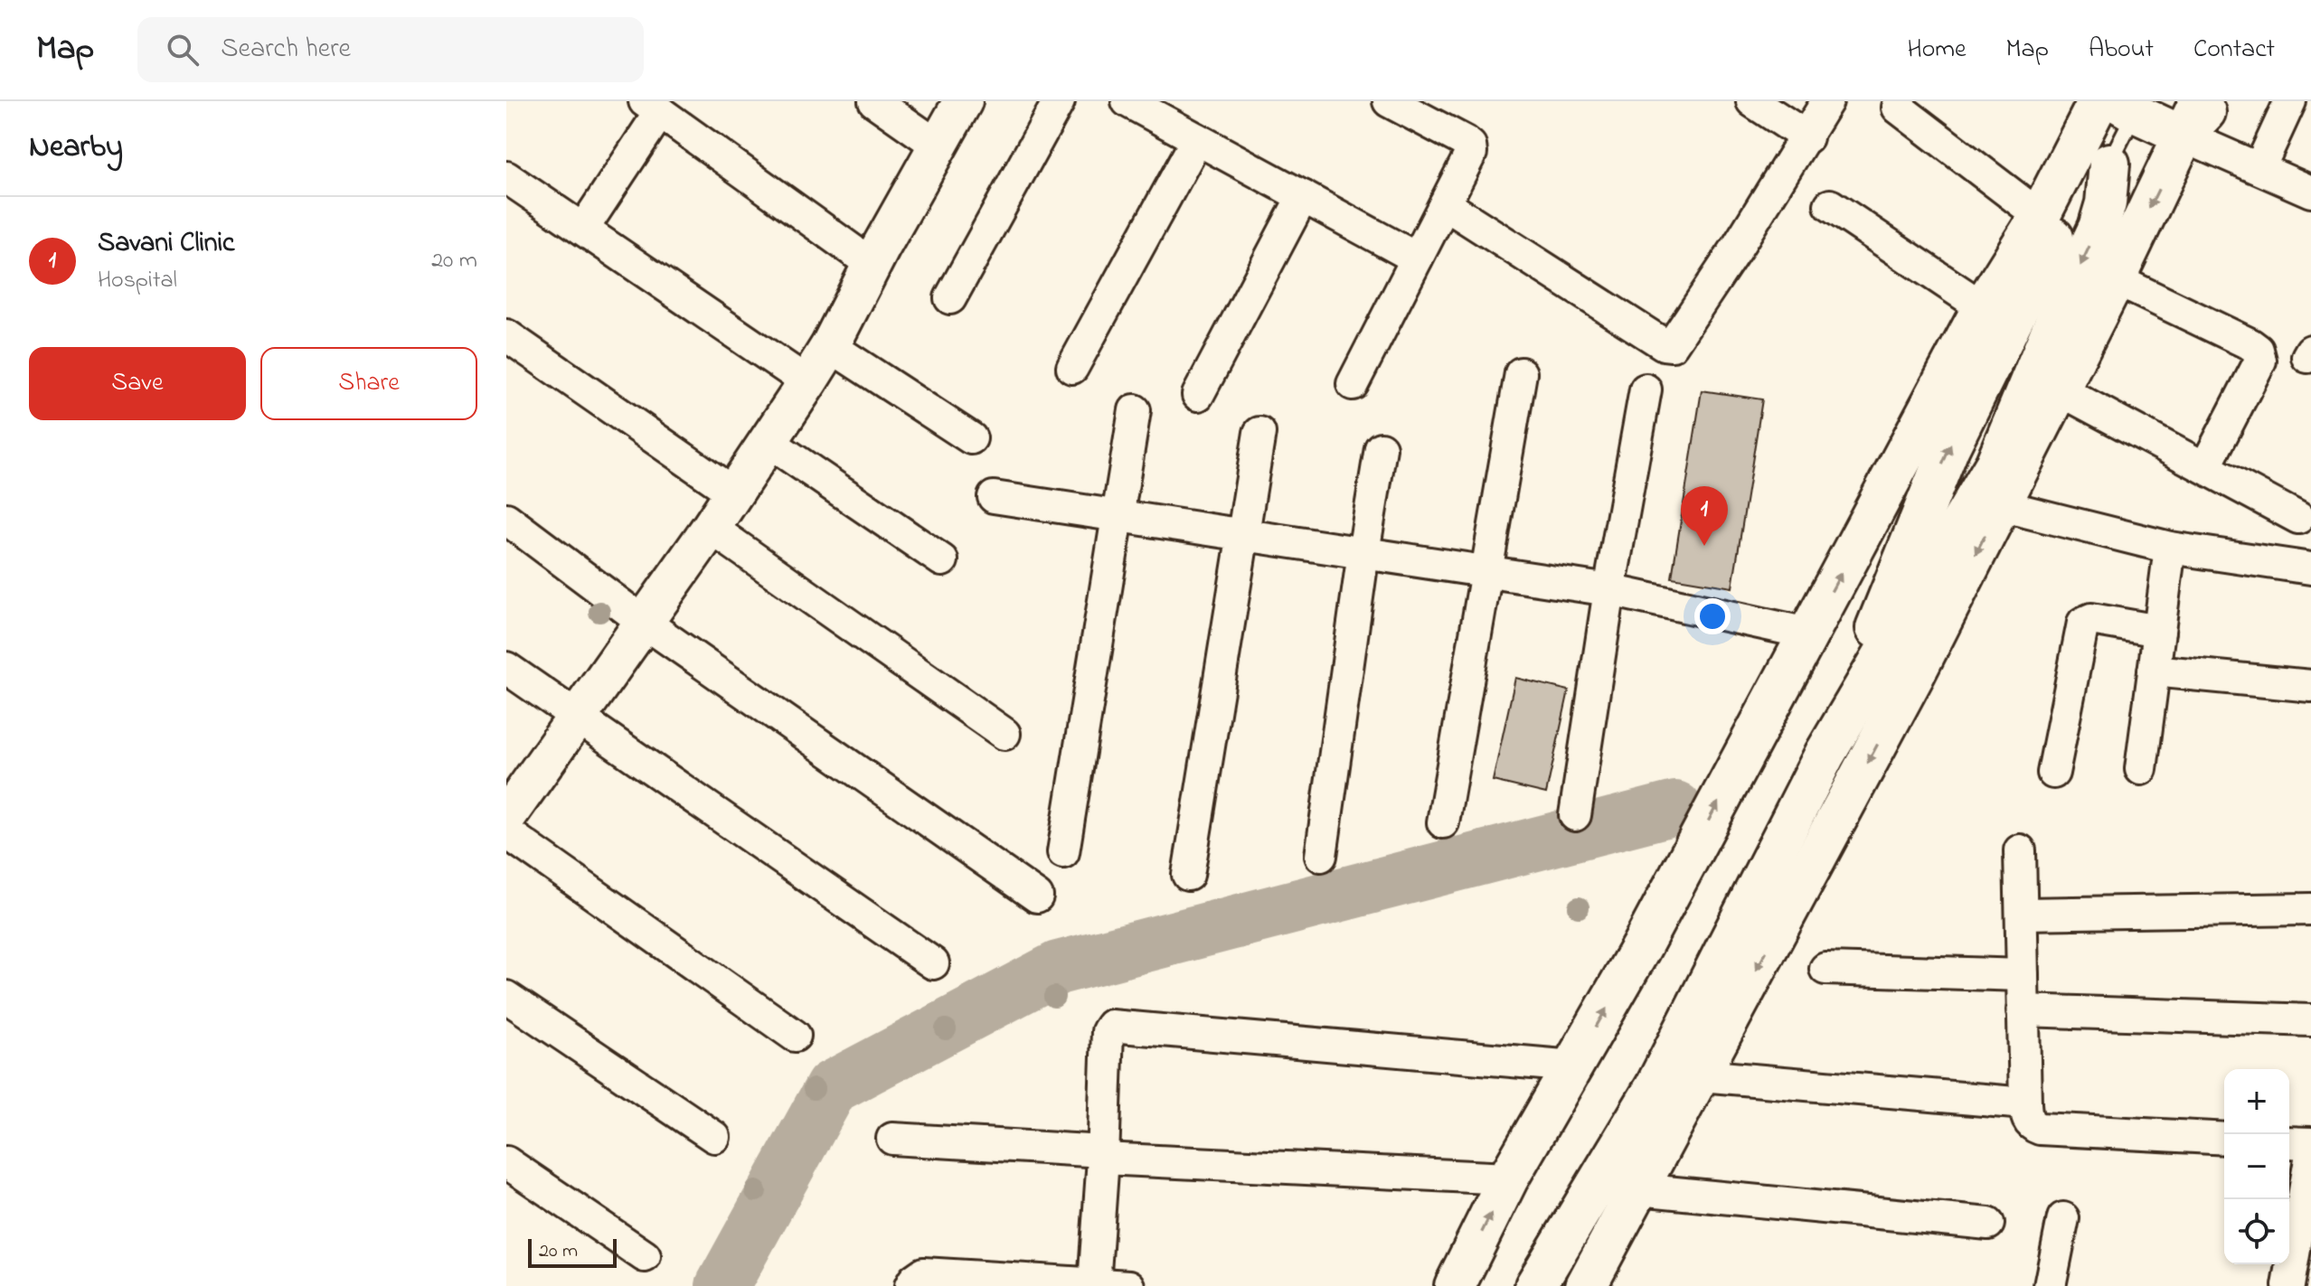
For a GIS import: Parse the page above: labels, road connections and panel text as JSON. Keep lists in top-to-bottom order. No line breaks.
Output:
{"scale_bar":"20 m","page":{"header":"Map","search":"Search here","nav":["Home","Map","About","Contact"],"heading":"Nearby","list":[{"mark":"1","name":"Savani Clinic","note":"Hospital","value":"20 m"}],"buttons":["Save","Share"],"pins":"1","map_buttons":["+","−"],"scale":"20 m"}}
